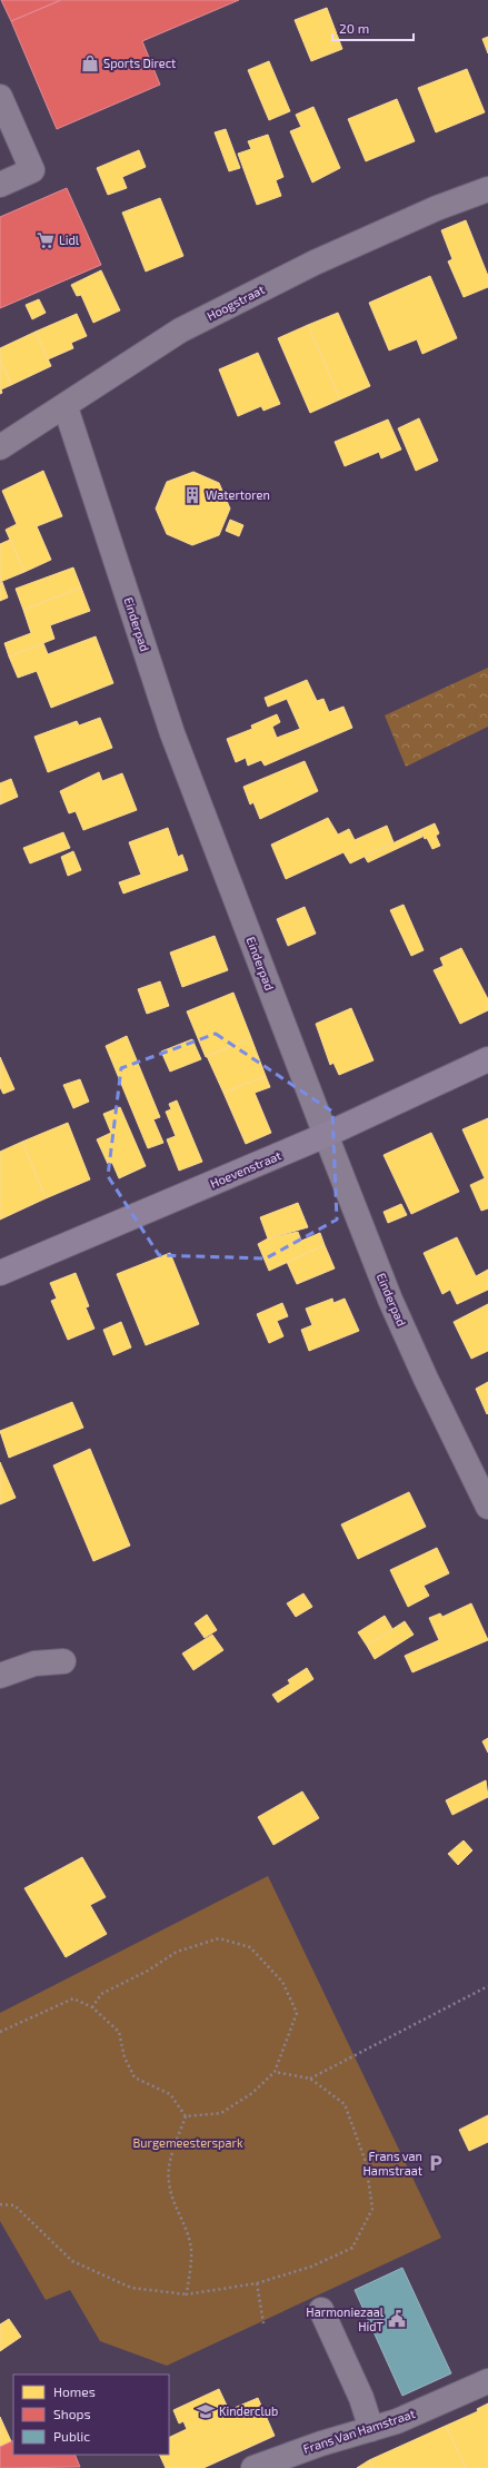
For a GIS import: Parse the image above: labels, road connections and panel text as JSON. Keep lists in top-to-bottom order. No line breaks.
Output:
{"streets":{"main road":["Hoevenstraat"],"street":["Hoogstraat","Einderpad","Frans Van Hamstraat"]},"crossings":[["Hoogstraat","Einderpad"],["Einderpad","Hoevenstraat"]],"parks":["Burgemeesterspark"],"places":{"shop":["Sports Direct"],"supermarket":["Lidl"],"building":["Watertoren"],"parking":["Frans van Hamstraat"],"public building":["Harmoniezaal HidT"],"school or university":["Kinderclub"]},"legend":["Homes","Shops","Public"],"scale_bar":"20 m"}
